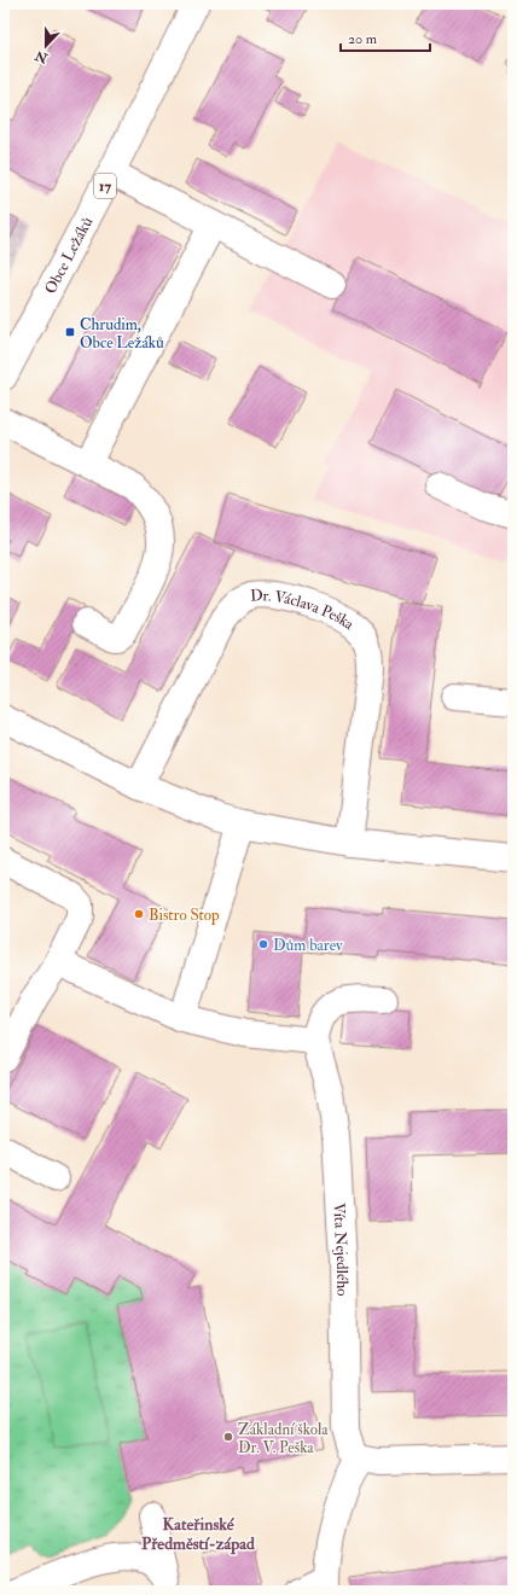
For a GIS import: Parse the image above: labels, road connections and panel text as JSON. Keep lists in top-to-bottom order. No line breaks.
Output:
{"streets":{"street":["17","Obce Ležáků","Dr. Václava Peška","Víta Nejedlého"]},"districts":["Kateřinské Předměstí-západ"],"places":{"transit":["Chrudim, Obce Ležáků"],"other":["Bistro Stop","Dům barev","Základní škola Dr. V. Peška"]},"scale_bar":"20 m","north":"bottom"}
